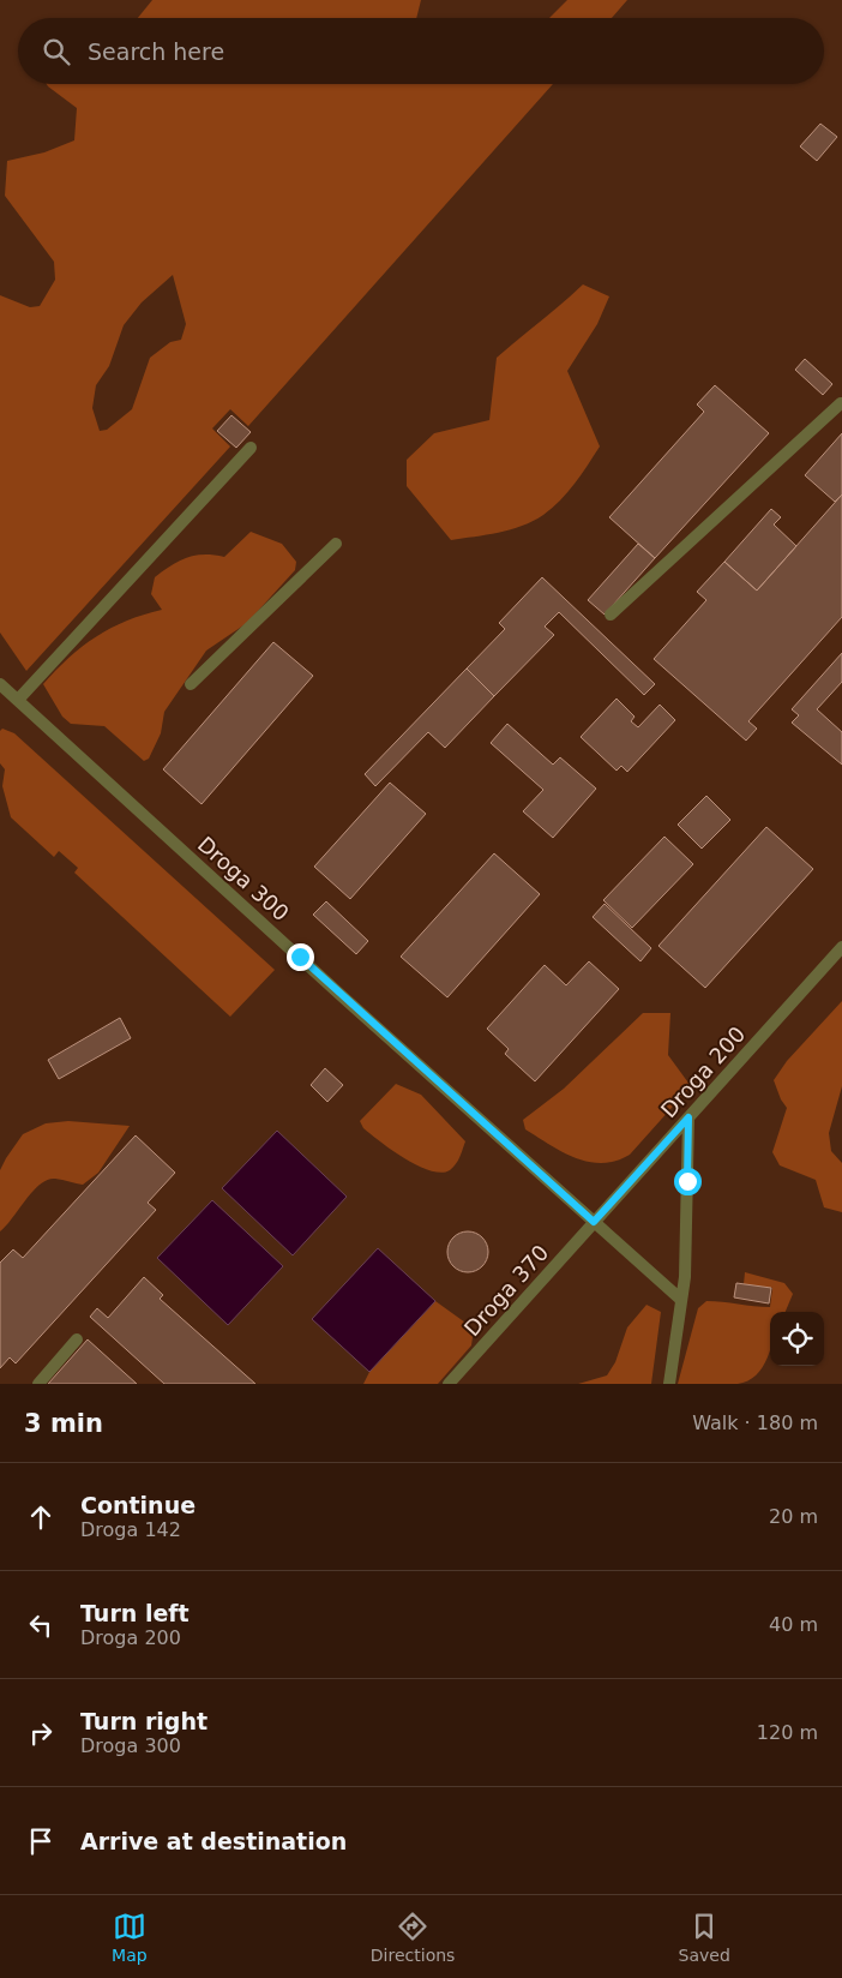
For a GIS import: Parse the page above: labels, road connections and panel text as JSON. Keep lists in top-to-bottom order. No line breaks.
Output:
{"streets":{"lane":["Droga 300","Droga 200","Droga 370"]},"crossings":[["Droga 300","Droga 200"],["Droga 300","Droga 370"],["Droga 200","Droga 370"]],"page":{"search":"Search here","heading":["3 min","Walk · 180 m"],"list":[["Continue","Droga 142","20 m"],["Turn left","Droga 200","40 m"],["Turn right","Droga 300","120 m"],"Arrive at destination"],"nav":["Map","Directions","Saved"]}}
